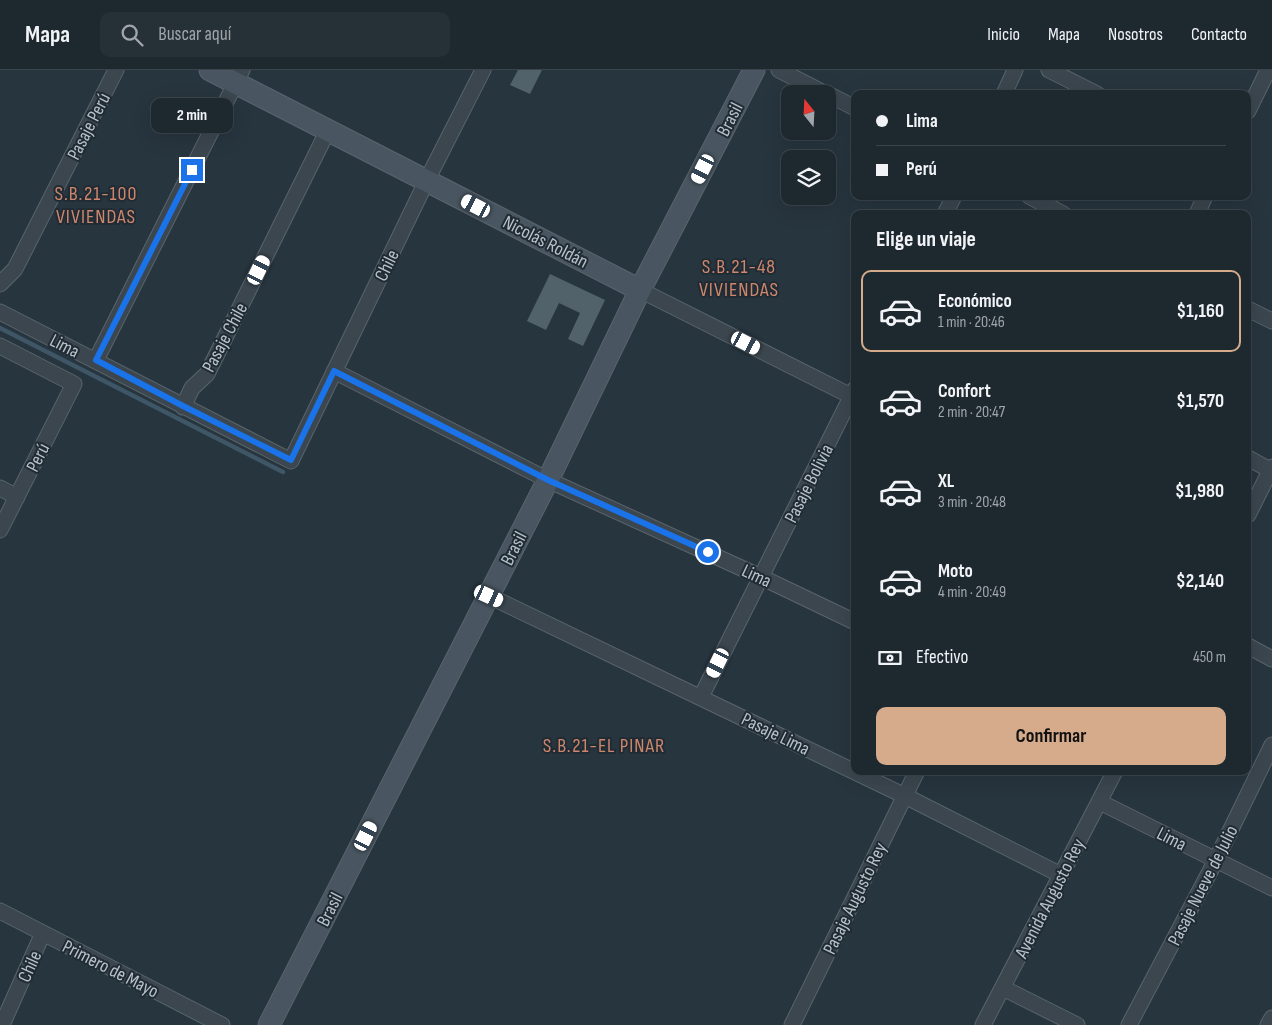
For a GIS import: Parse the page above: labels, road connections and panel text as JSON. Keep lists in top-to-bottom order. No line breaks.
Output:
{"streets":{"street":["Brasil","Pasaje Perú","Nicolás Roldán","Chile","Pasaje Chile","Lima","Perú","Pasaje Bolivia","Pasaje Lima","Pasaje Nueve de Julio","Pasaje Augusto Rey","Avenida Augusto Rey","Primero de Mayo"]},"crossings":[["Brasil","Nicolás Roldán"],["Brasil","Lima"],["Brasil","Pasaje Lima"],["Nicolás Roldán","Chile"],["Nicolás Roldán","Pasaje Chile"],["Chile","Lima"],["Chile","Primero de Mayo"],["Pasaje Chile","Lima"],["Lima","Perú"],["Lima","Pasaje Bolivia"],["Lima","Pasaje Nueve de Julio"],["Lima","Avenida Augusto Rey"],["Pasaje Bolivia","Pasaje Lima"],["Pasaje Lima","Pasaje Augusto Rey"],["Pasaje Lima","Avenida Augusto Rey"]],"districts":["S.B.21-100 VIVIENDAS","S.B.21-48 VIVIENDAS","S.B.21-EL PINAR"],"north":"top","page":{"header":"Mapa","search":"Buscar aquí","nav":["Inicio","Mapa","Nosotros","Contacto"],"banner":["Lima","Perú"],"bubble":"2 min","heading":"Elige un viaje","list":[{"name":"Económico","note":"1 min · 20:46","value":"$1,160"},{"name":"Confort","note":"2 min · 20:47","value":"$1,570"},{"name":"XL","note":"3 min · 20:48","value":"$1,980"},{"name":"Moto","note":"4 min · 20:49","value":"$2,140"}],"pay":["Efectivo","450 m"],"buttons":"Confirmar"}}
